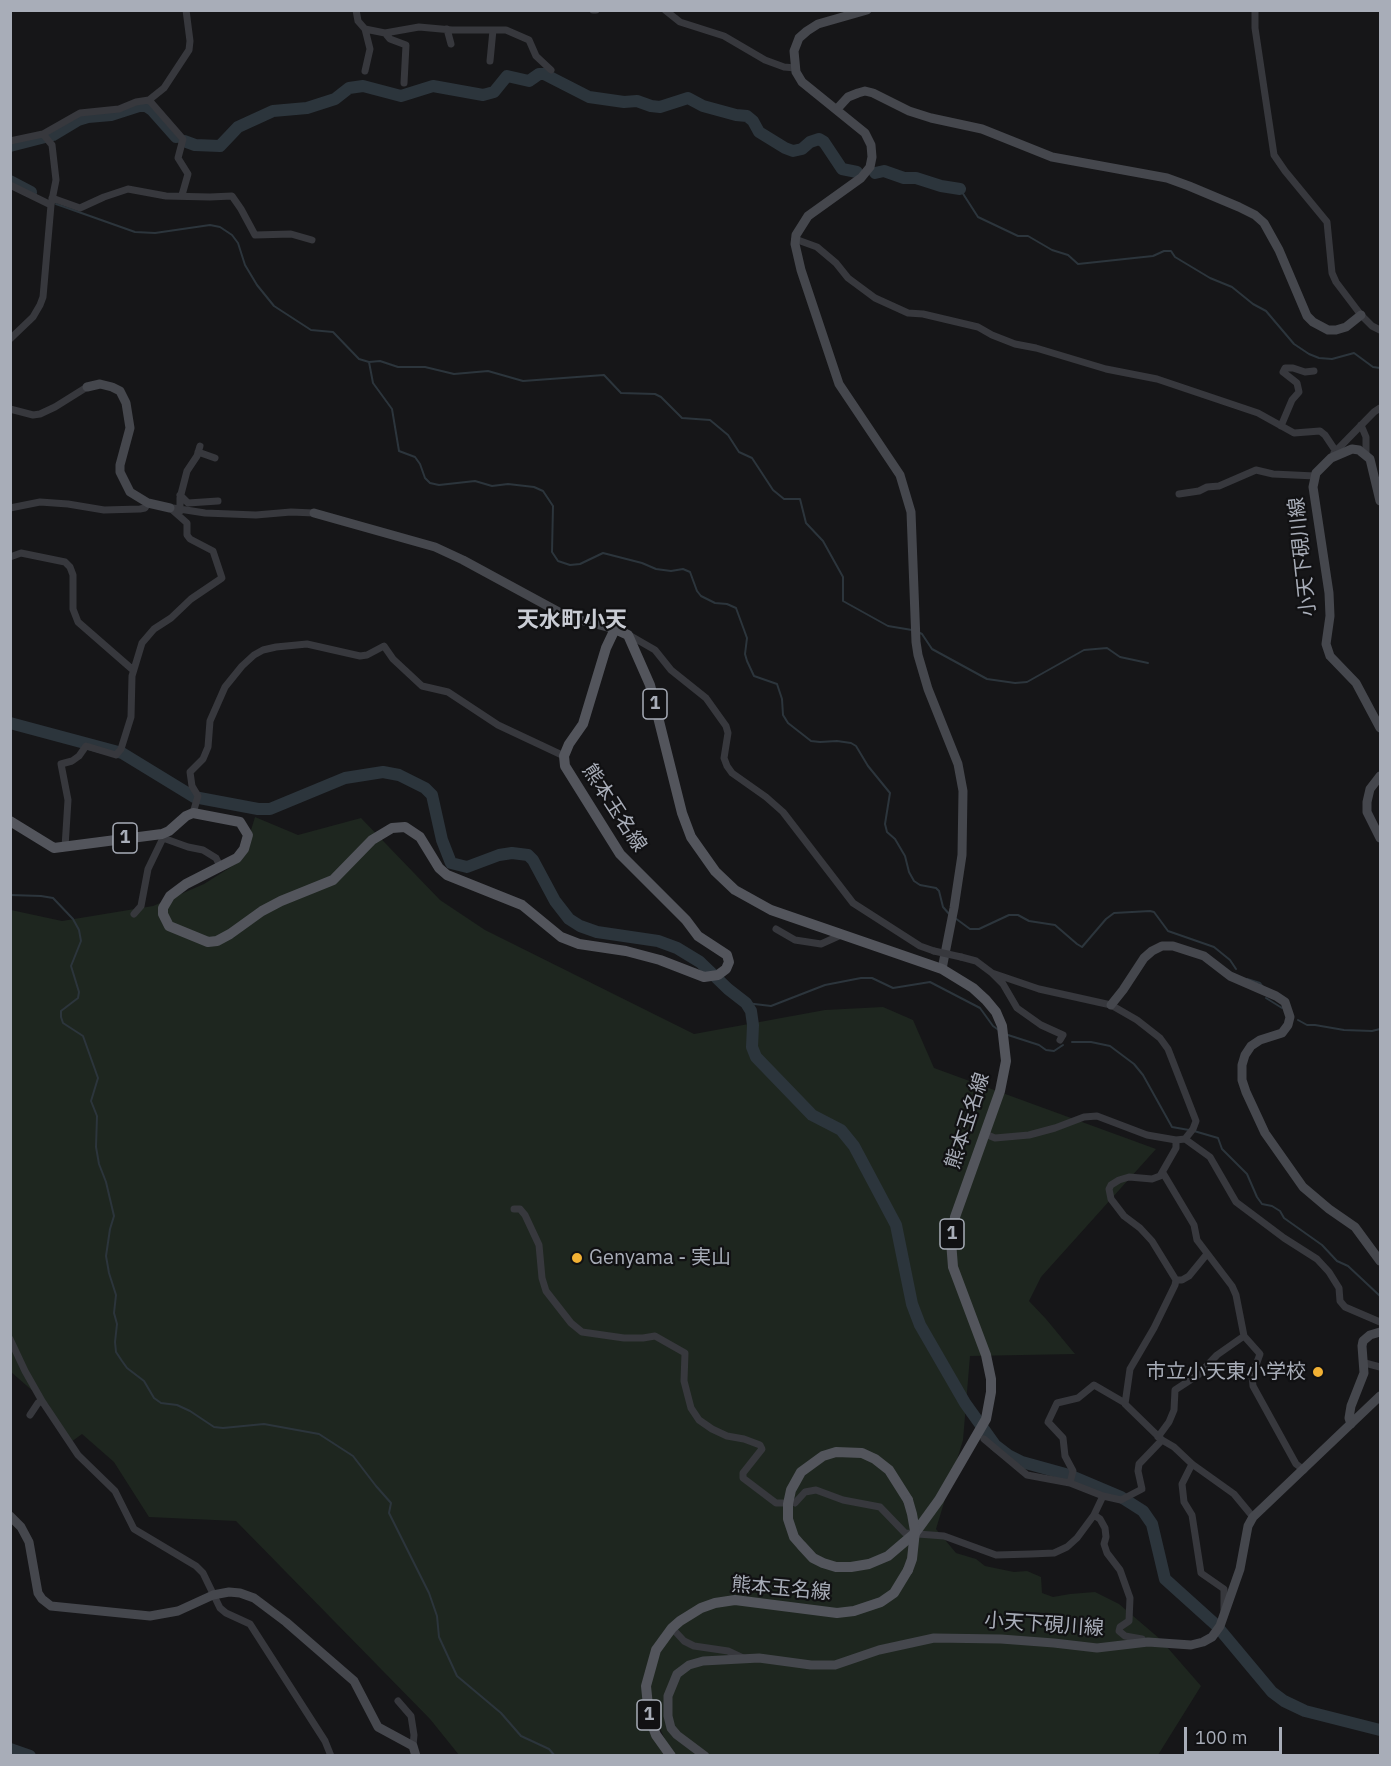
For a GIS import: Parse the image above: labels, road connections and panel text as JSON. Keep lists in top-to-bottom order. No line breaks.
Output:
{"streets":{"main road":["1","熊本玉名線"],"street":["小天下硯川線"]},"crossings":[["1","熊本玉名線"]],"districts":["天水町小天"],"places":["Genyama - 実山","市立小天東小学校"],"scale_bar":"100 m"}
